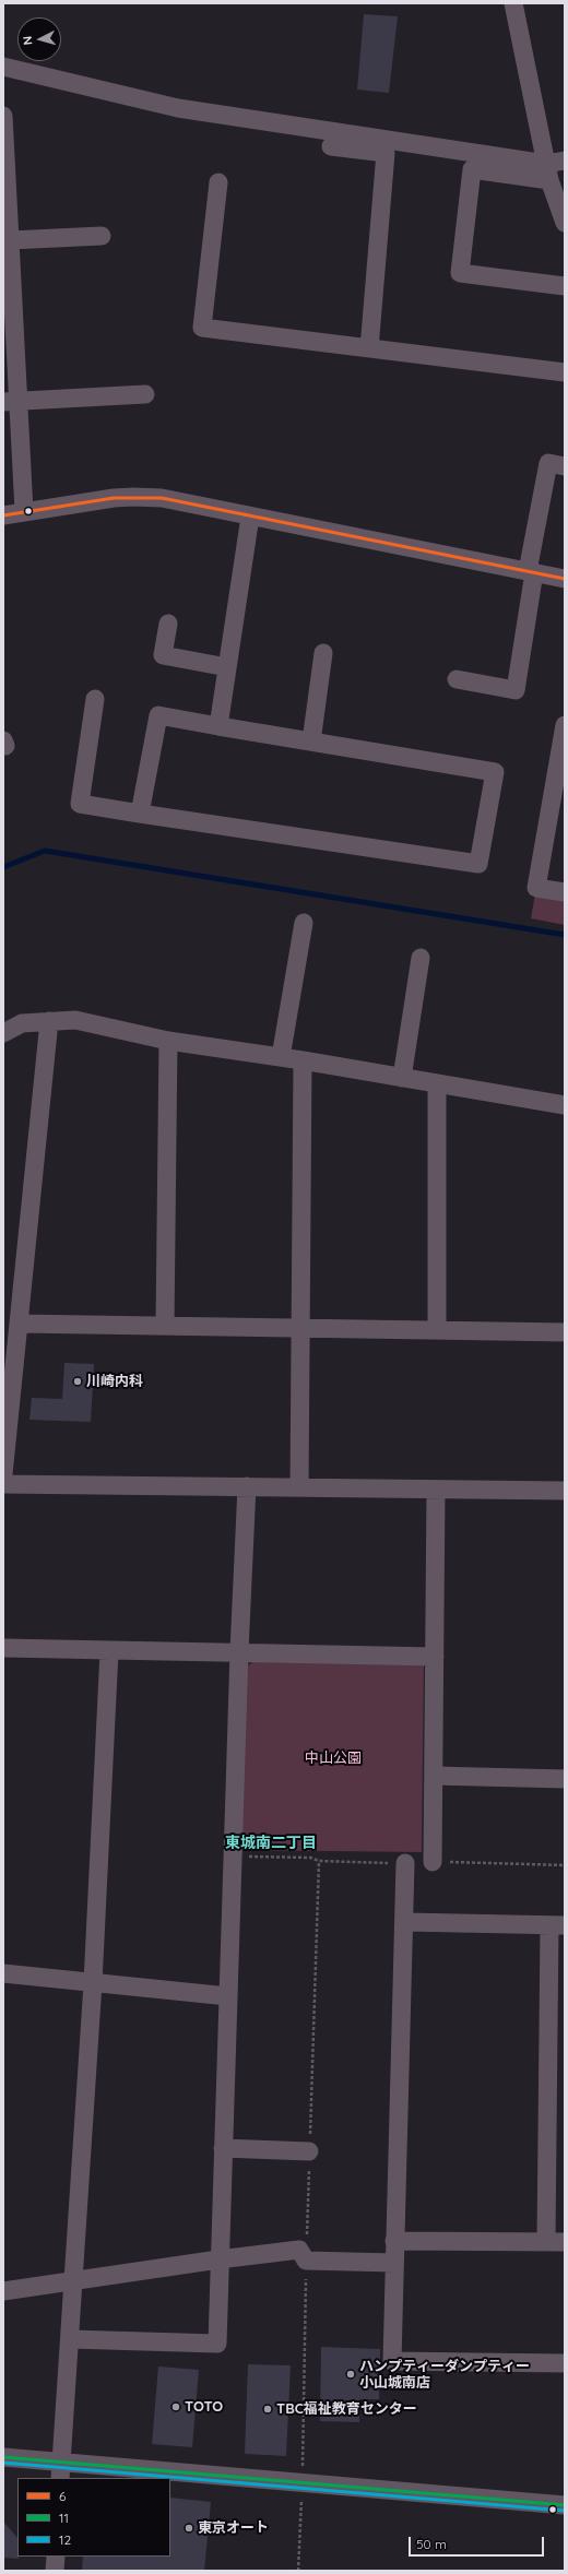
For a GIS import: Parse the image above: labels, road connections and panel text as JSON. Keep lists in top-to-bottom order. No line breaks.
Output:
{"districts":["東城南二丁目"],"parks":["中山公園"],"places":["川崎内科","ハンプティーダンプティー 小山城南店","TOTO","TBC福祉教育センター","東京オート"],"lines":["transit line 6","transit line 11","transit line 12"],"legend":["6","11","12"],"scale_bar":"50 m","north":"left"}
